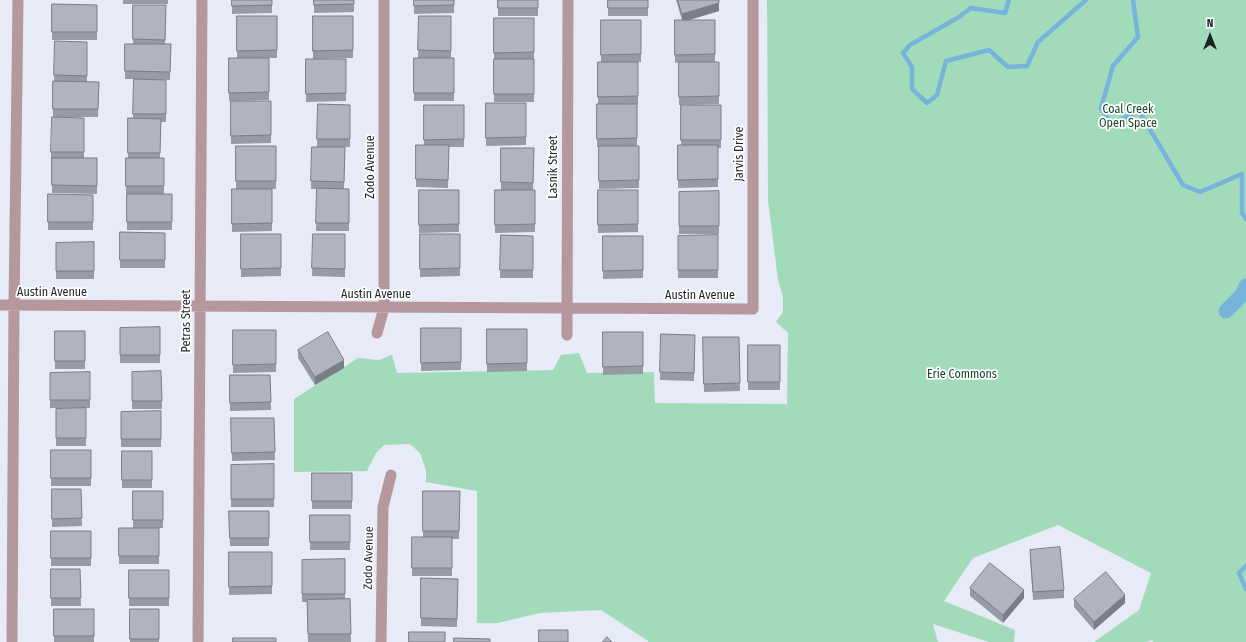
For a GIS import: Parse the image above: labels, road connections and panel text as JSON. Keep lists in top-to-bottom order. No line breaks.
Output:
{"streets":{"street":["Jarvis Drive","Zodo Avenue","Lasnik Street","Austin Avenue","Petras Street"]},"crossings":[["Jarvis Drive","Austin Avenue"],["Zodo Avenue","Austin Avenue"],["Lasnik Street","Austin Avenue"],["Austin Avenue","Petras Street"]],"parks":["Coal Creek Open Space","Erie Commons"],"north":"top"}
